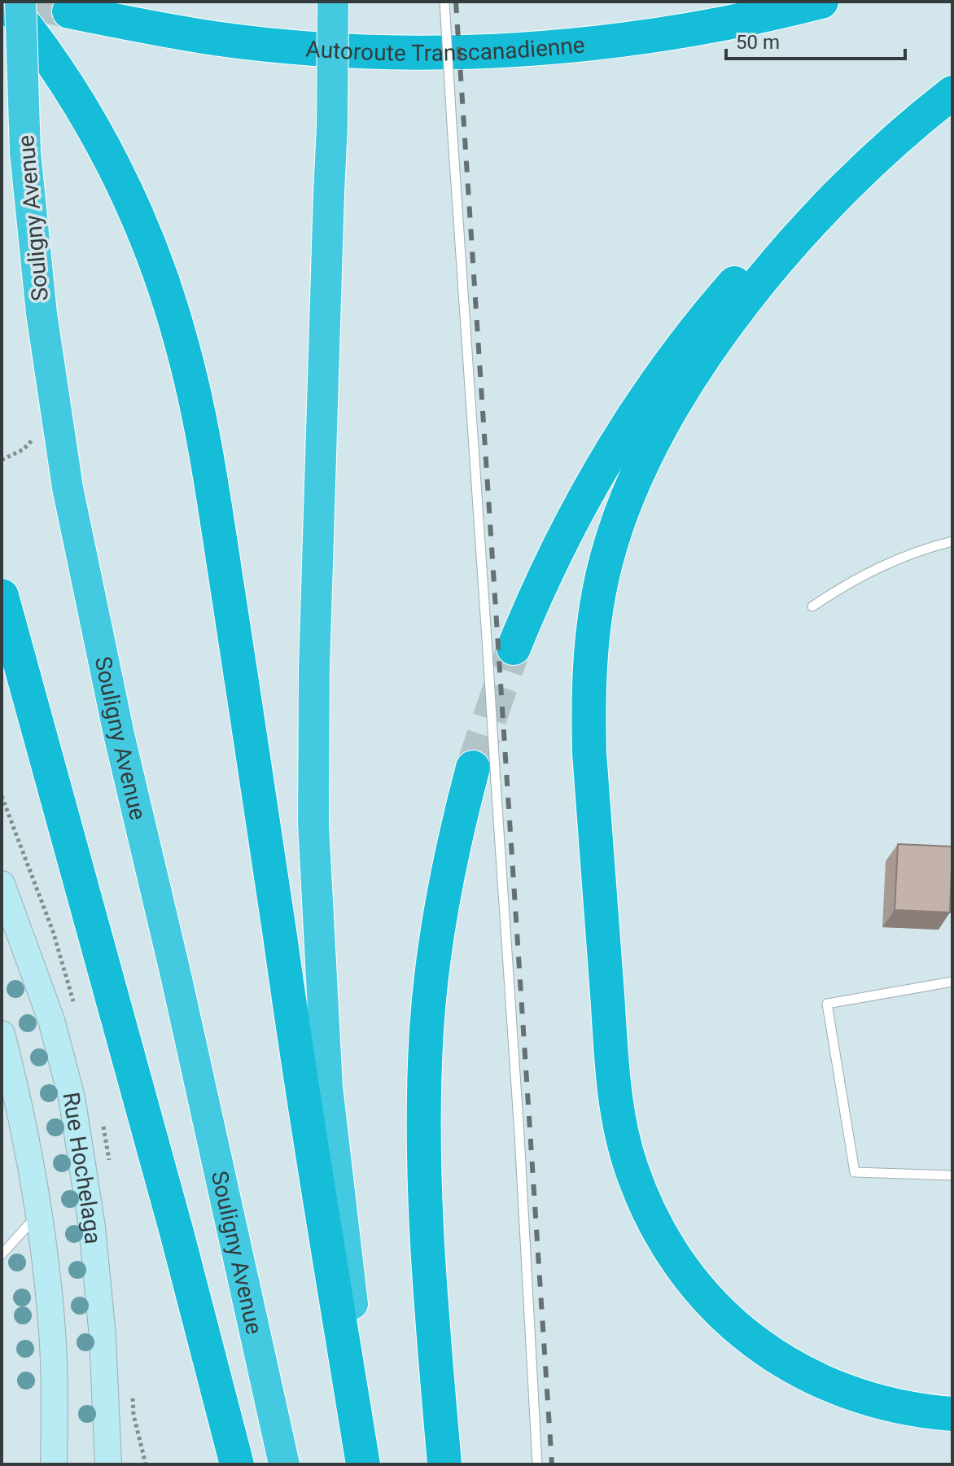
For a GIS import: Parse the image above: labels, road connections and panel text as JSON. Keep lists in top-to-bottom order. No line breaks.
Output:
{"streets":{"highway":["Autoroute Transcanadienne","Souligny Avenue"],"main road":["Rue Hochelaga"]},"scale_bar":"50 m"}
